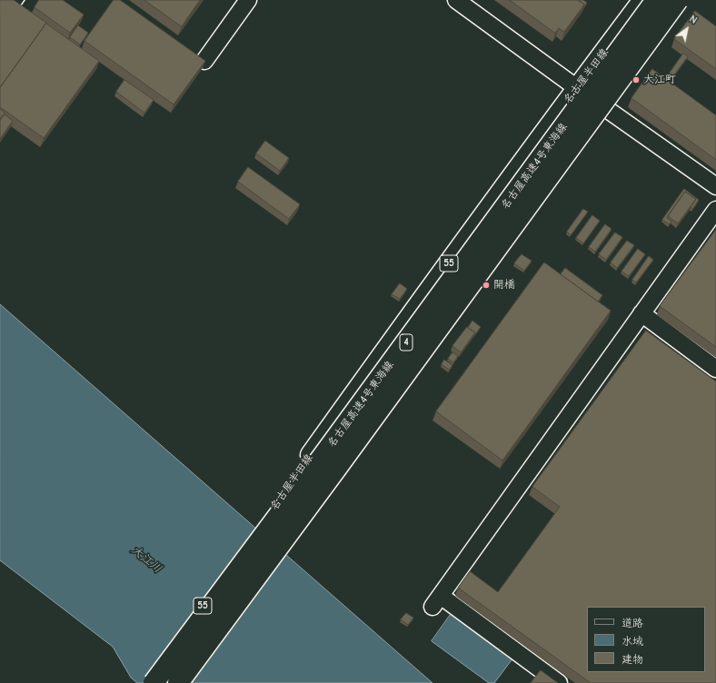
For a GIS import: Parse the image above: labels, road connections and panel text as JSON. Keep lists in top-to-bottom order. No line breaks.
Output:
{"streets":{"main road":["名古屋半田線","名古屋高速4号東海線","55","4"]},"water":["大江川"],"places":["大江町","開橋"],"legend":["道路","水域","建物"],"north":"top right"}
